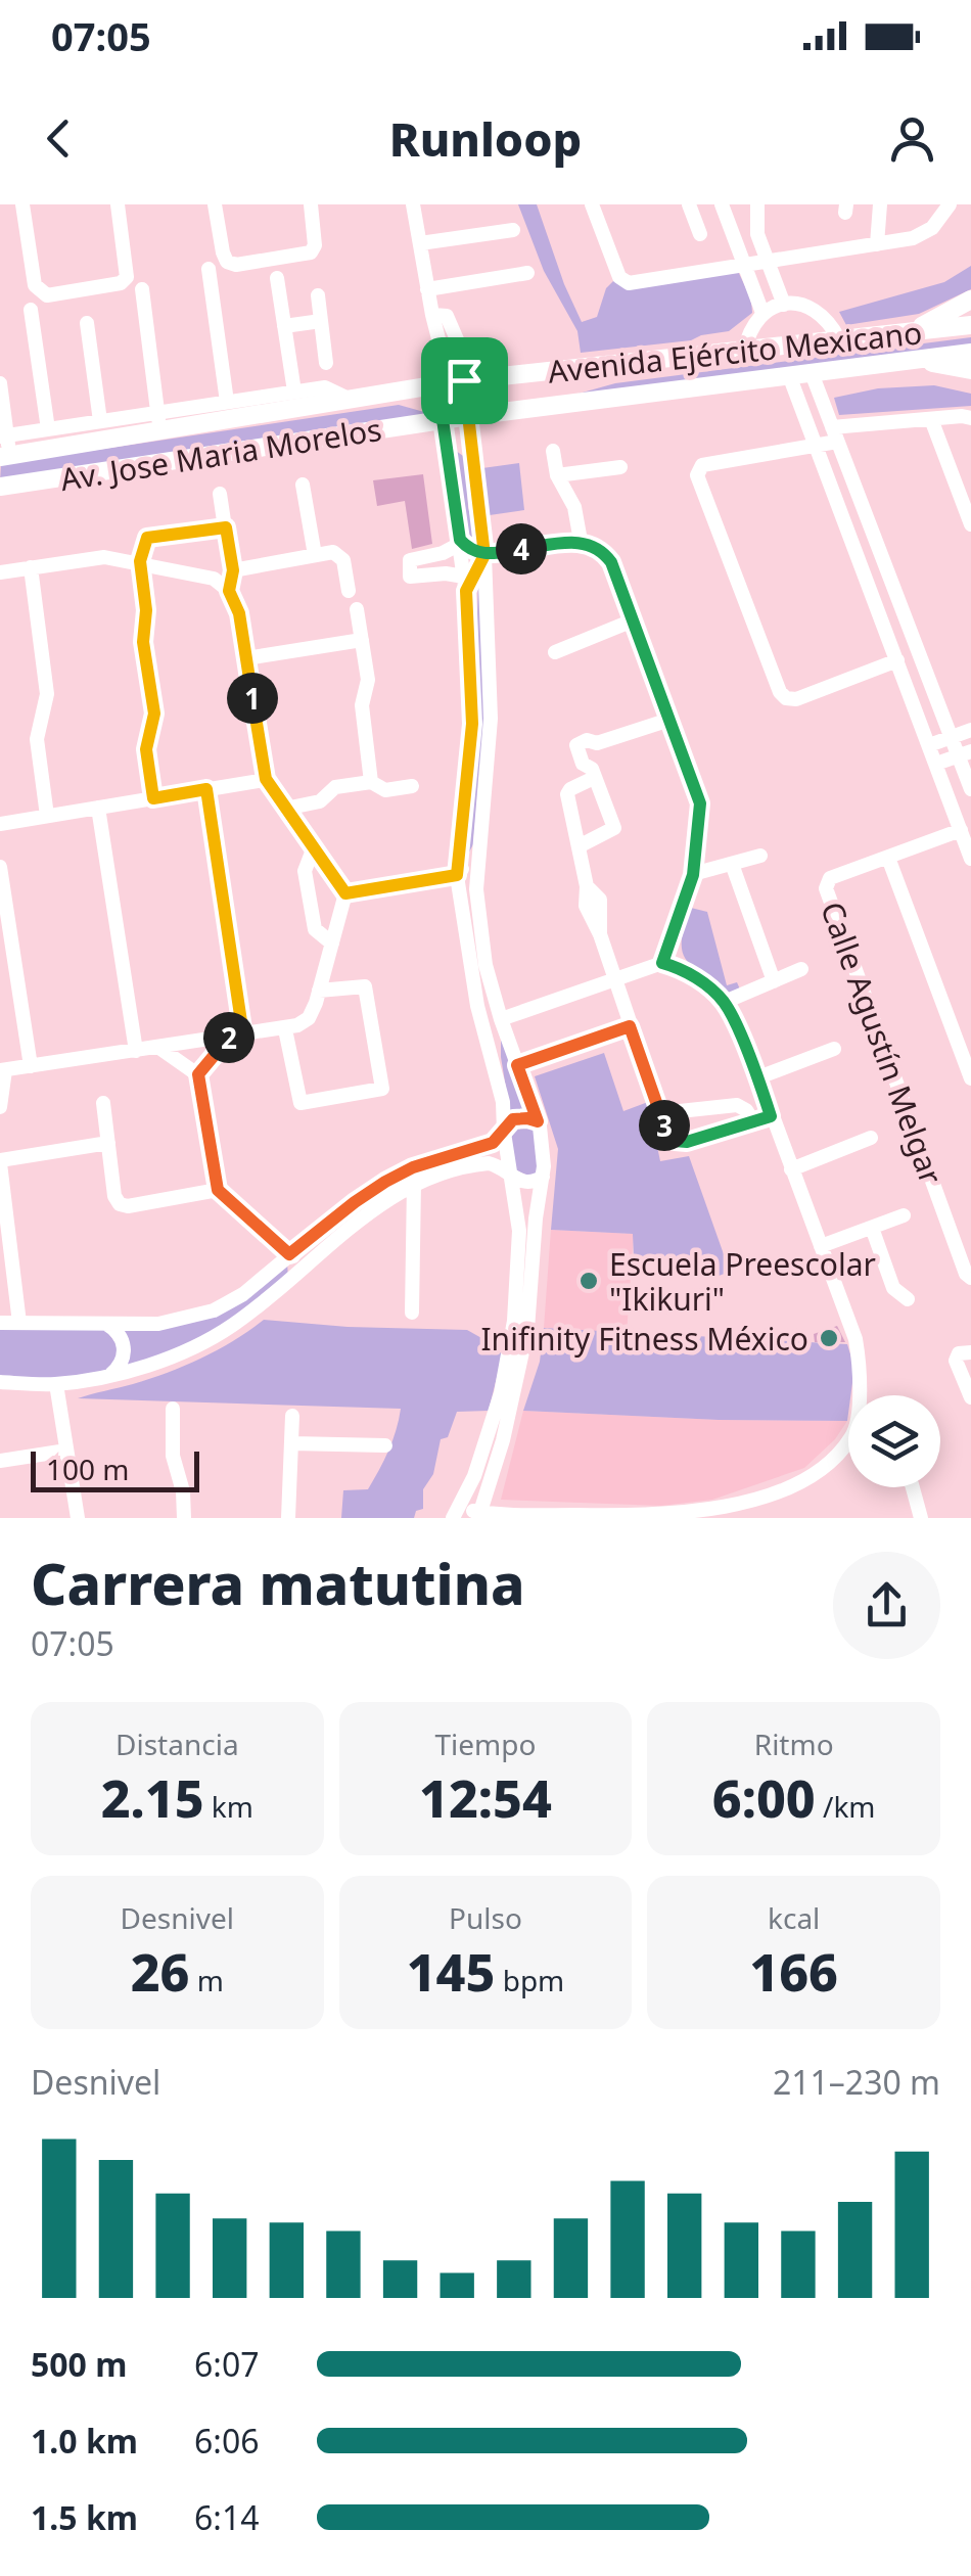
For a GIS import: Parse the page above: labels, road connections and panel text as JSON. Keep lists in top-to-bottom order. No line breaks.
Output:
{"streets":{"main road":["Avenida Ejército Mexicano","Av. Jose Maria Morelos"],"street":["Calle Agustín Melgar"]},"crossings":[["Avenida Ejército Mexicano","Av. Jose Maria Morelos"]],"places":["Escuela Preescolar \"Ikikuri\"","Inifinity Fitness México"],"scale_bar":"100 m","page":{"status":"07:05","header":"Runloop","pins":["4","1","2","3"],"scale":"100 m","heading":["Carrera matutina","07:05"],"stats":[["Distancia","2.15 km"],["Tiempo","12:54"],["Ritmo","6:00 /km"],["Desnivel","26 m"],["Pulso","145 bpm"],["kcal","166"]],"chart":["Desnivel","211–230 m"],"list":[{"name":"500 m","note":"6:07"},{"name":"1.0 km","note":"6:06"},{"name":"1.5 km","note":"6:14"}]}}
